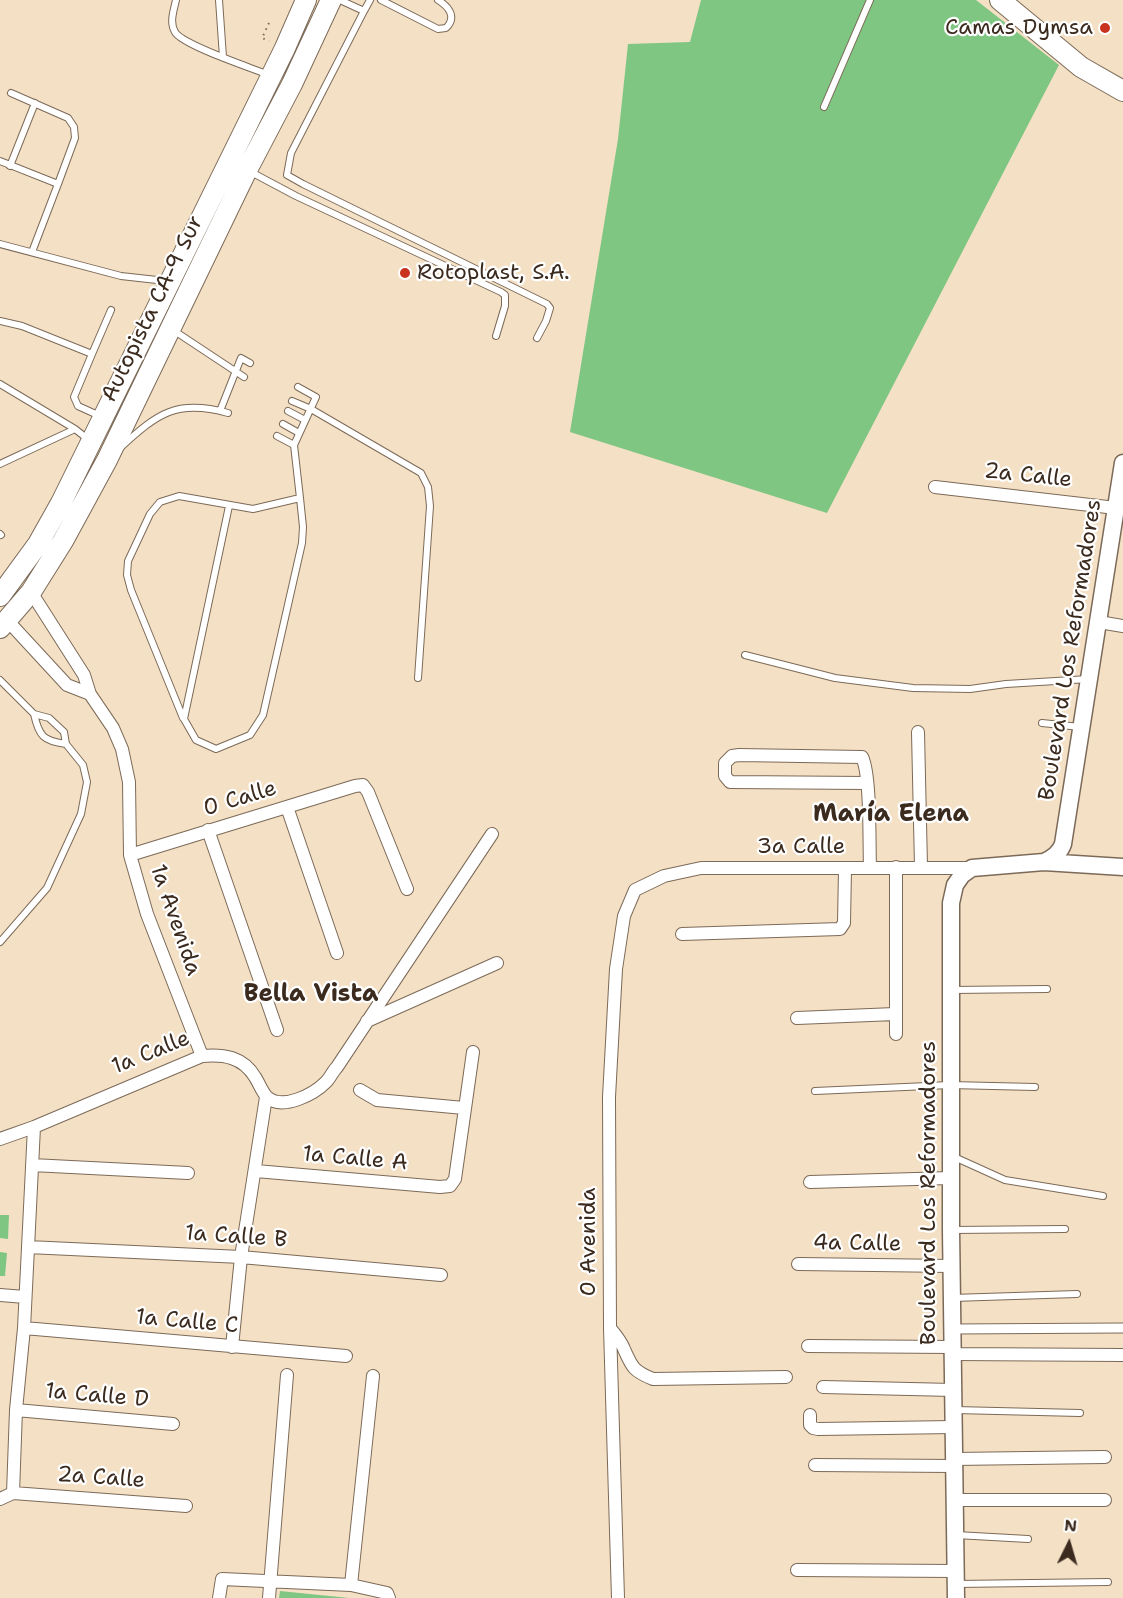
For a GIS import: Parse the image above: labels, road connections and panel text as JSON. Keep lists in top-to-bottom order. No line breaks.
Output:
{"streets":{"main road":["Autopista CA-9 Sur","Boulevard Los Reformadores"],"street":["2a Calle","0 Calle","3a Calle","1a Avenida","1a Calle","1a Calle A","1a Calle B","0 Avenida","4a Calle","1a Calle C","1a Calle D"]},"crossings":[["Autopista CA-9 Sur","1a Avenida"],["2a Calle","Boulevard Los Reformadores"],["Boulevard Los Reformadores","3a Calle"],["Boulevard Los Reformadores","4a Calle"],["0 Calle","1a Avenida"],["3a Calle","0 Avenida"],["1a Avenida","1a Calle"]],"districts":["María Elena","Bella Vista"],"places":["Camas Dymsa","Rotoplast, S.A."],"north":"top"}
